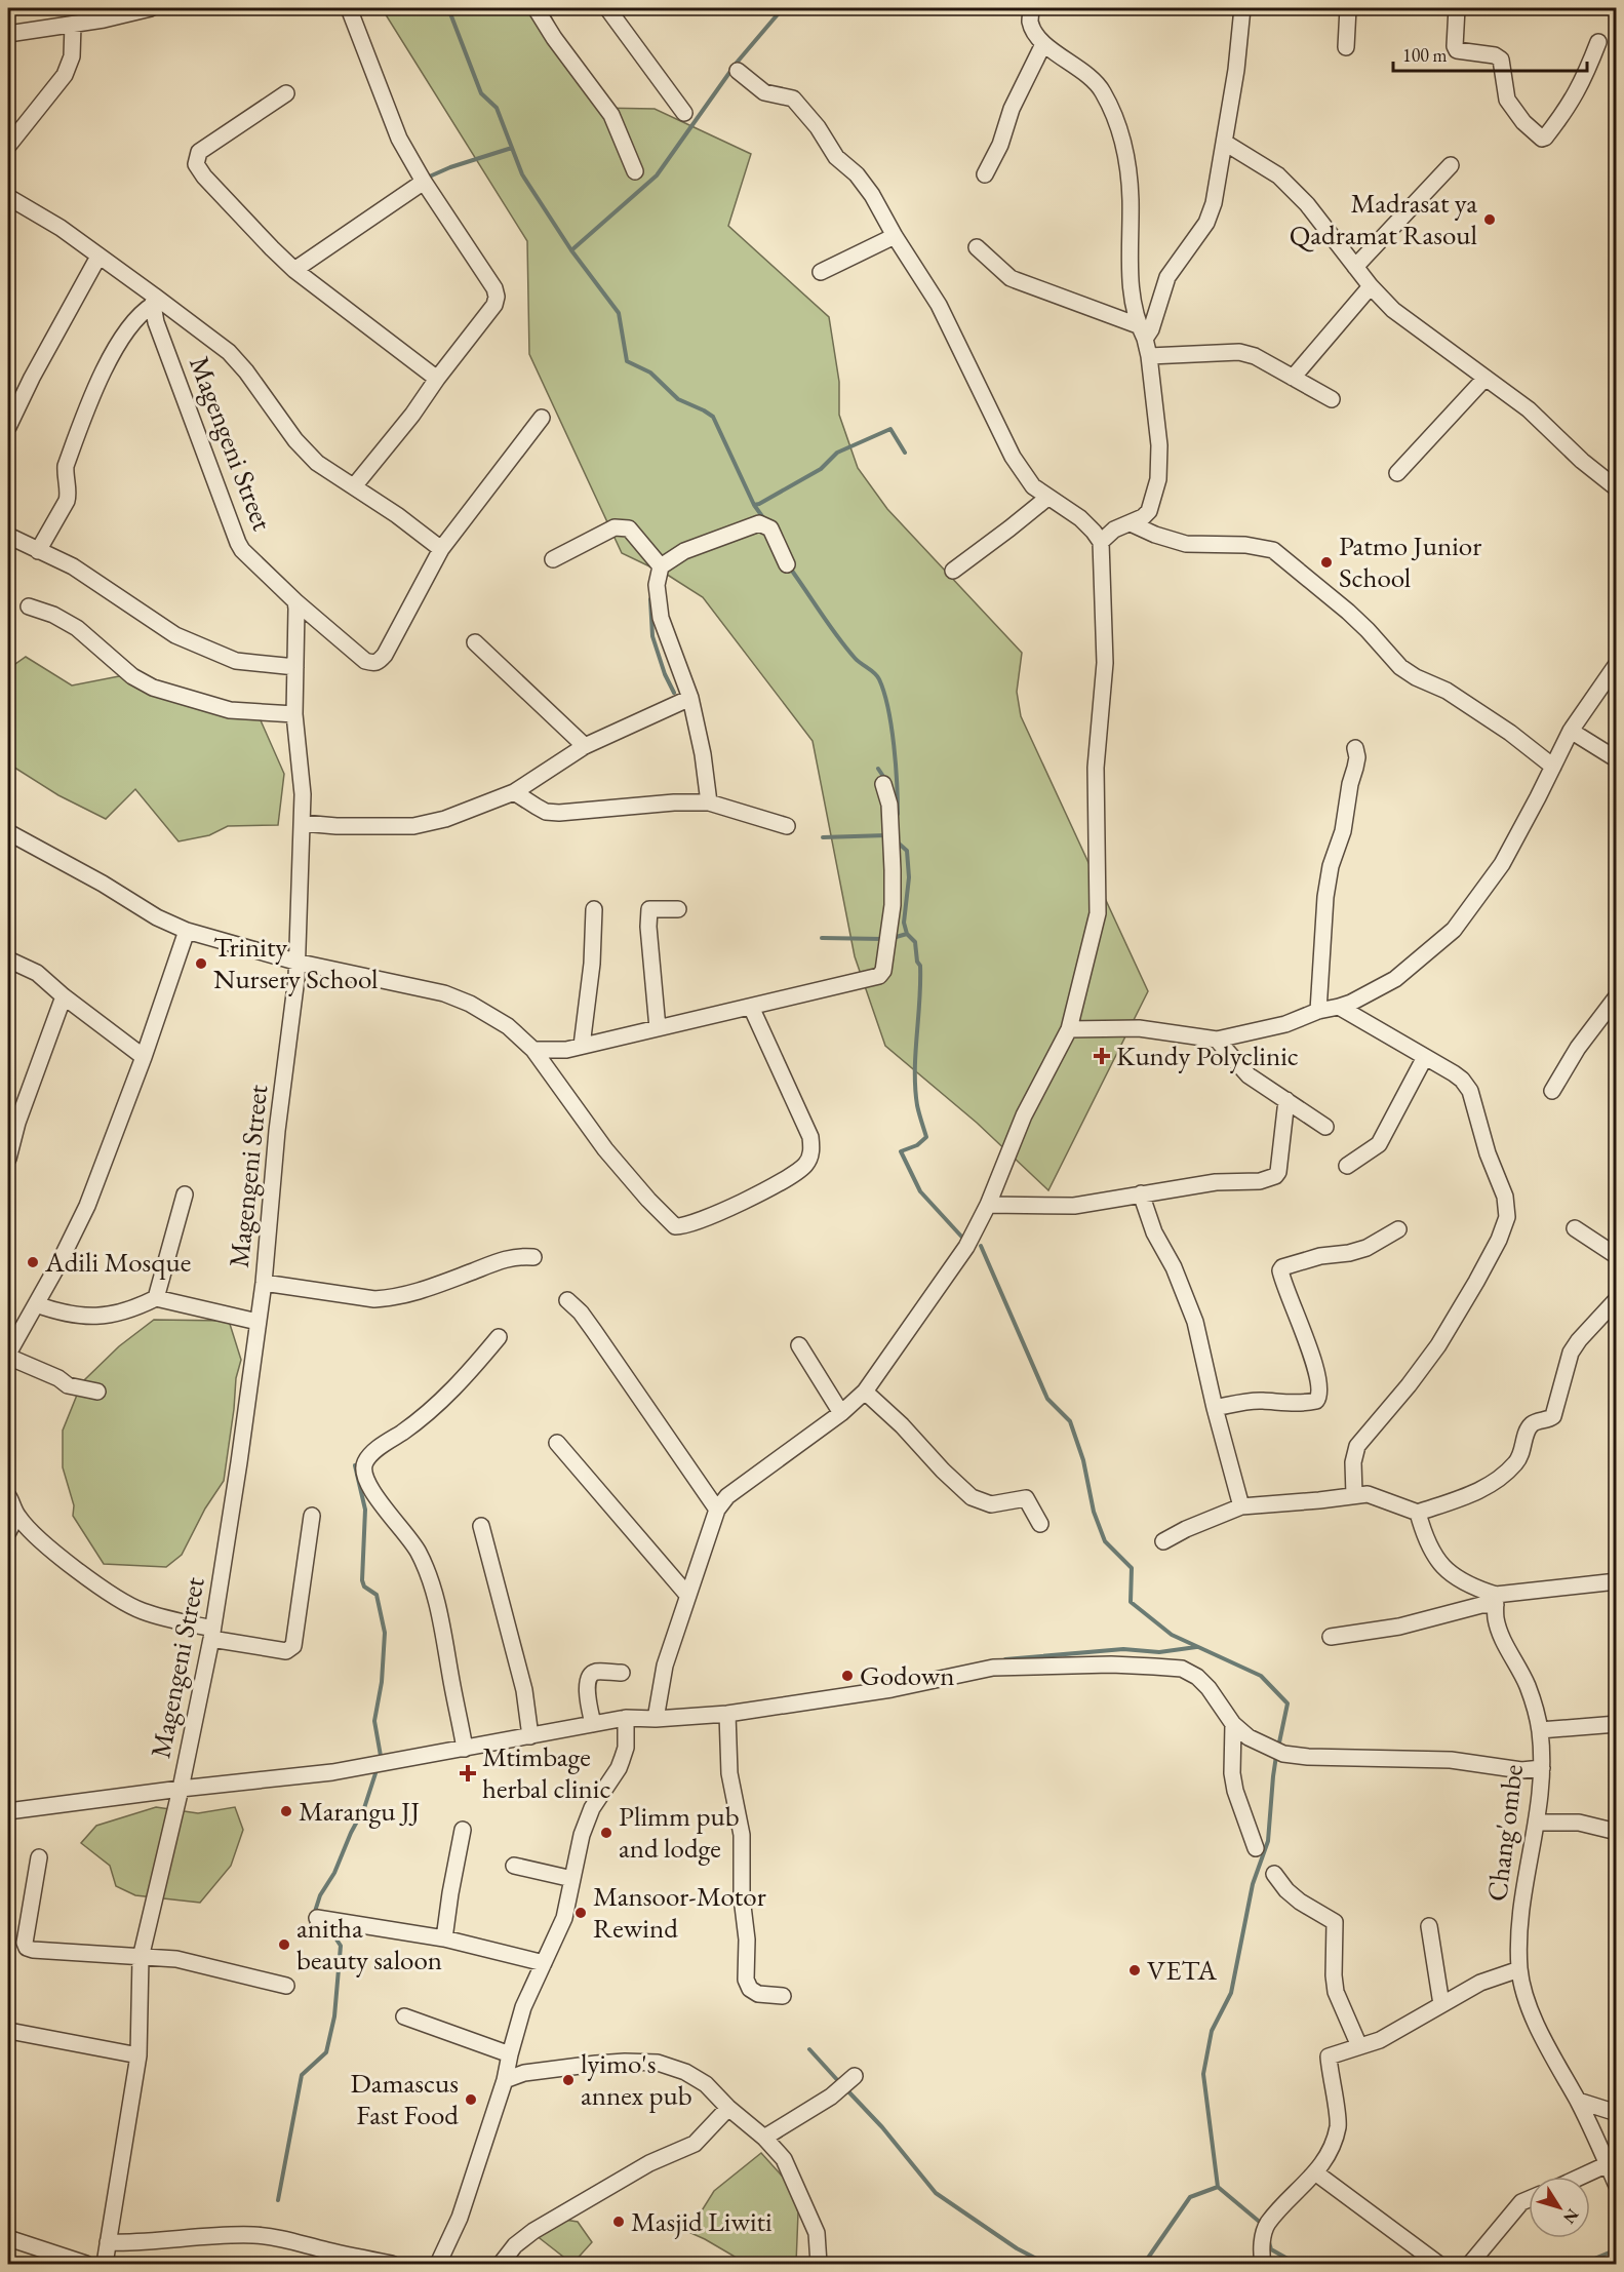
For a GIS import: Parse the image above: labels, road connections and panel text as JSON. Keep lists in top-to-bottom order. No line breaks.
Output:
{"streets":{"street":["Magengeni Street","Chang'ombe"]},"places":{"other":["Madrasat ya Qadramat Rasoul","Patmo Junior School","Trinity Nursery School","Adili Mosque","Godown","Marangu JJ","Plimm pub and lodge","Mansoor-Motor Rewind","anitha beauty saloon","VETA","lyimo's annex pub","Damascus Fast Food","Masjid Liwiti"],"health":["Kundy Polyclinic","Mtimbage herbal clinic"]},"scale_bar":"100 m","north":"bottom right"}
